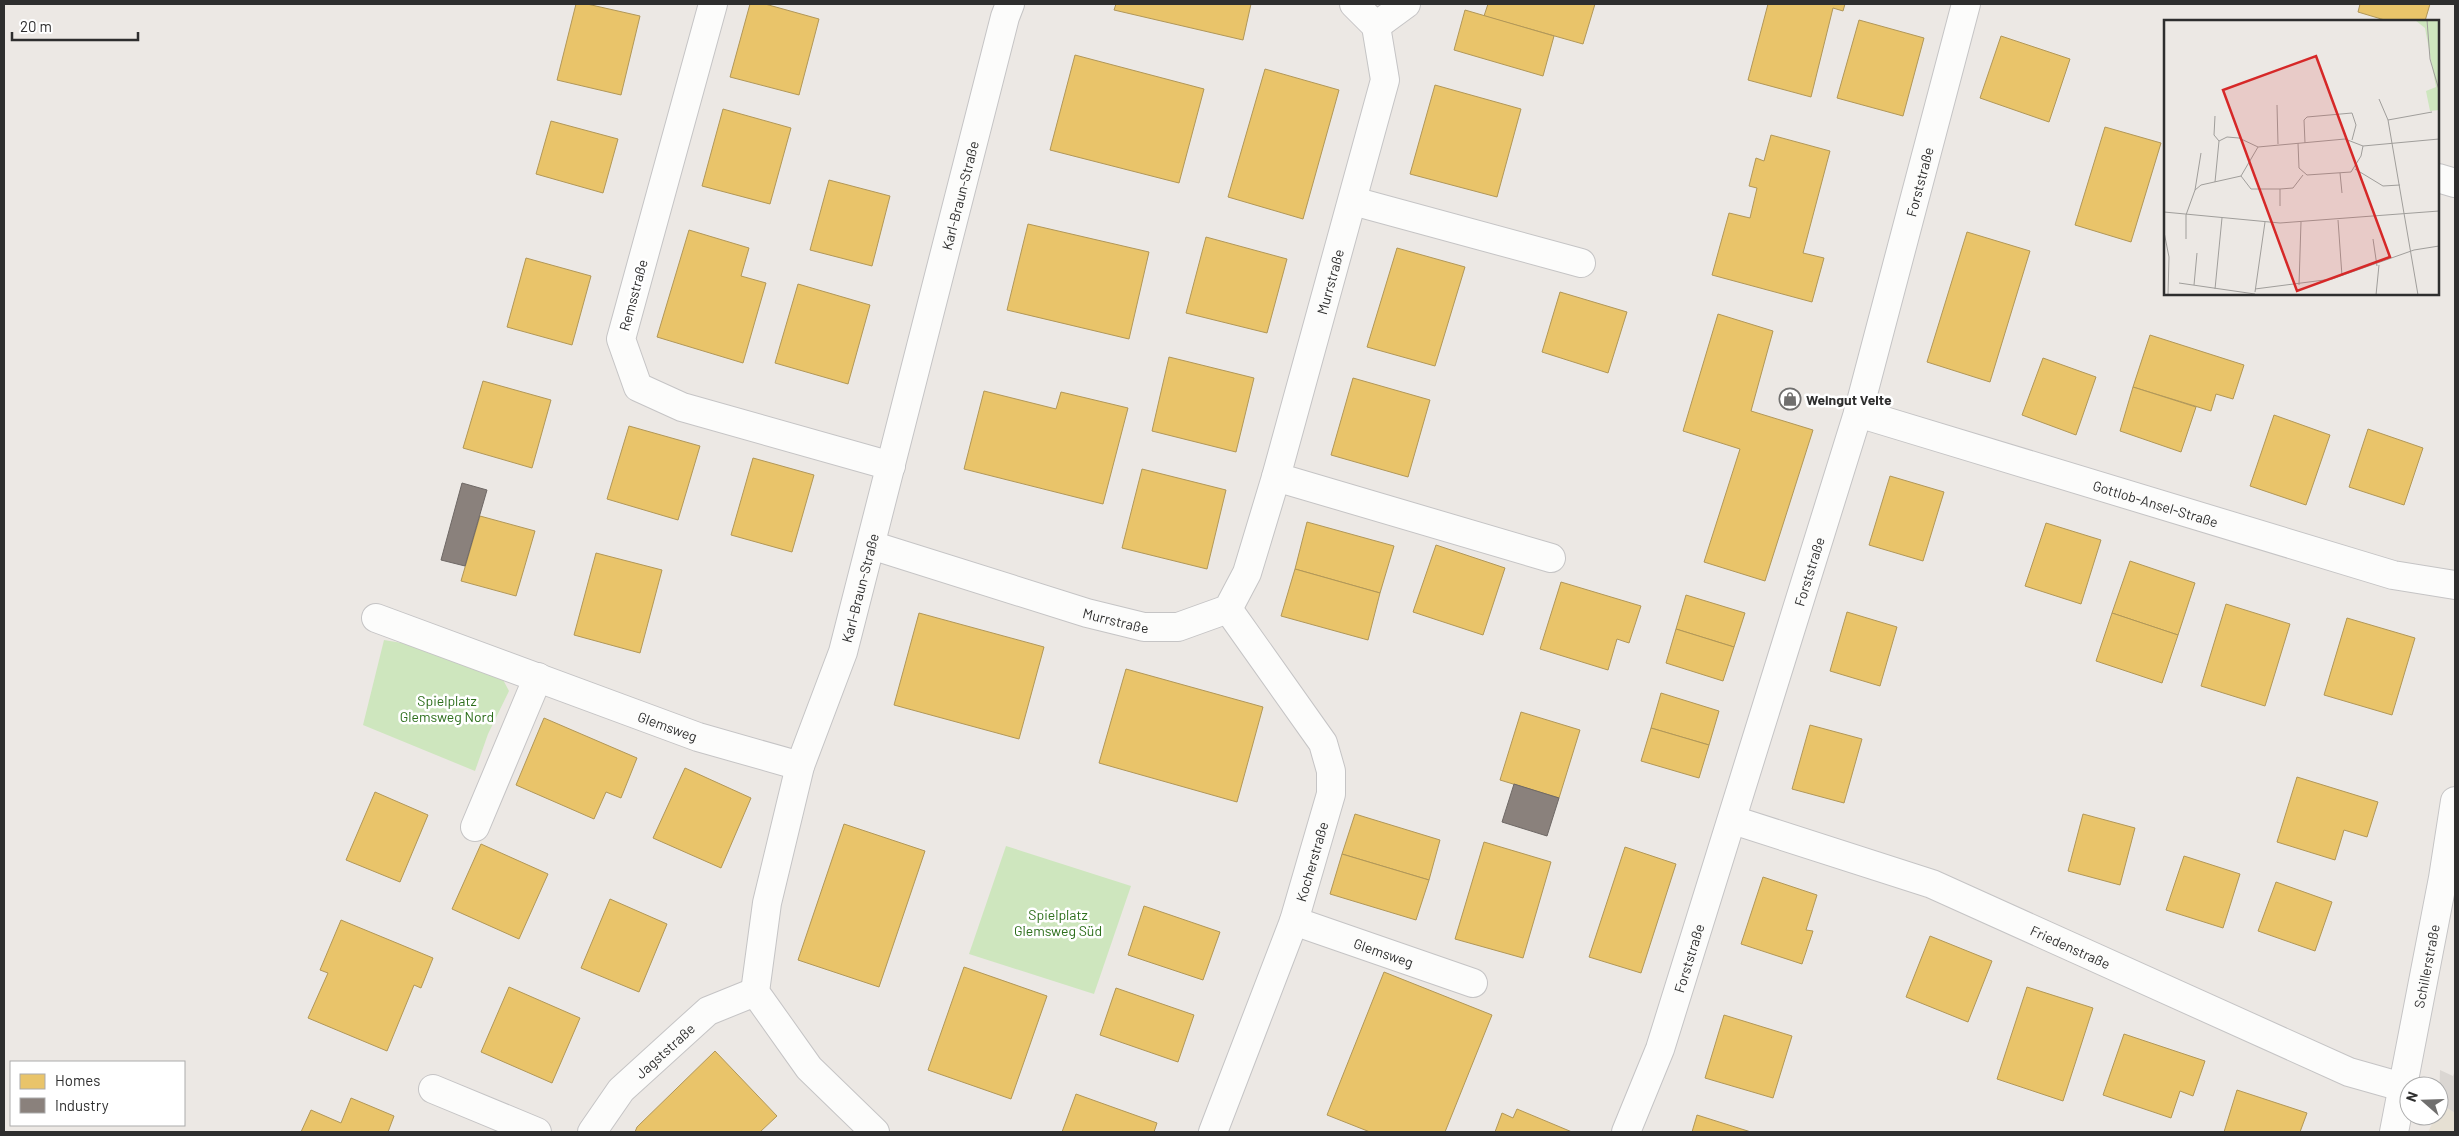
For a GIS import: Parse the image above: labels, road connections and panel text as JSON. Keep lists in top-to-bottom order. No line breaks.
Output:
{"streets":{"street":["Forststraße","Karl-Braun-Straße","Murrstraße","Remsstraße","Gottlob-Ansel-Straße","Glemsweg","Kocherstraße","Friedenstraße","Schillerstraße","Jagststraße"]},"crossings":[["Forststraße","Gottlob-Ansel-Straße"],["Forststraße","Friedenstraße"],["Karl-Braun-Straße","Murrstraße"],["Karl-Braun-Straße","Remsstraße"],["Karl-Braun-Straße","Glemsweg"],["Karl-Braun-Straße","Jagststraße"],["Murrstraße","Kocherstraße"],["Glemsweg","Kocherstraße"]],"parks":["Spielplatz Glemsweg Nord","Spielplatz Glemsweg Süd"],"places":{"shop":["Weingut Velte"]},"legend":["Homes","Industry"],"scale_bar":"20 m","north":"left"}
